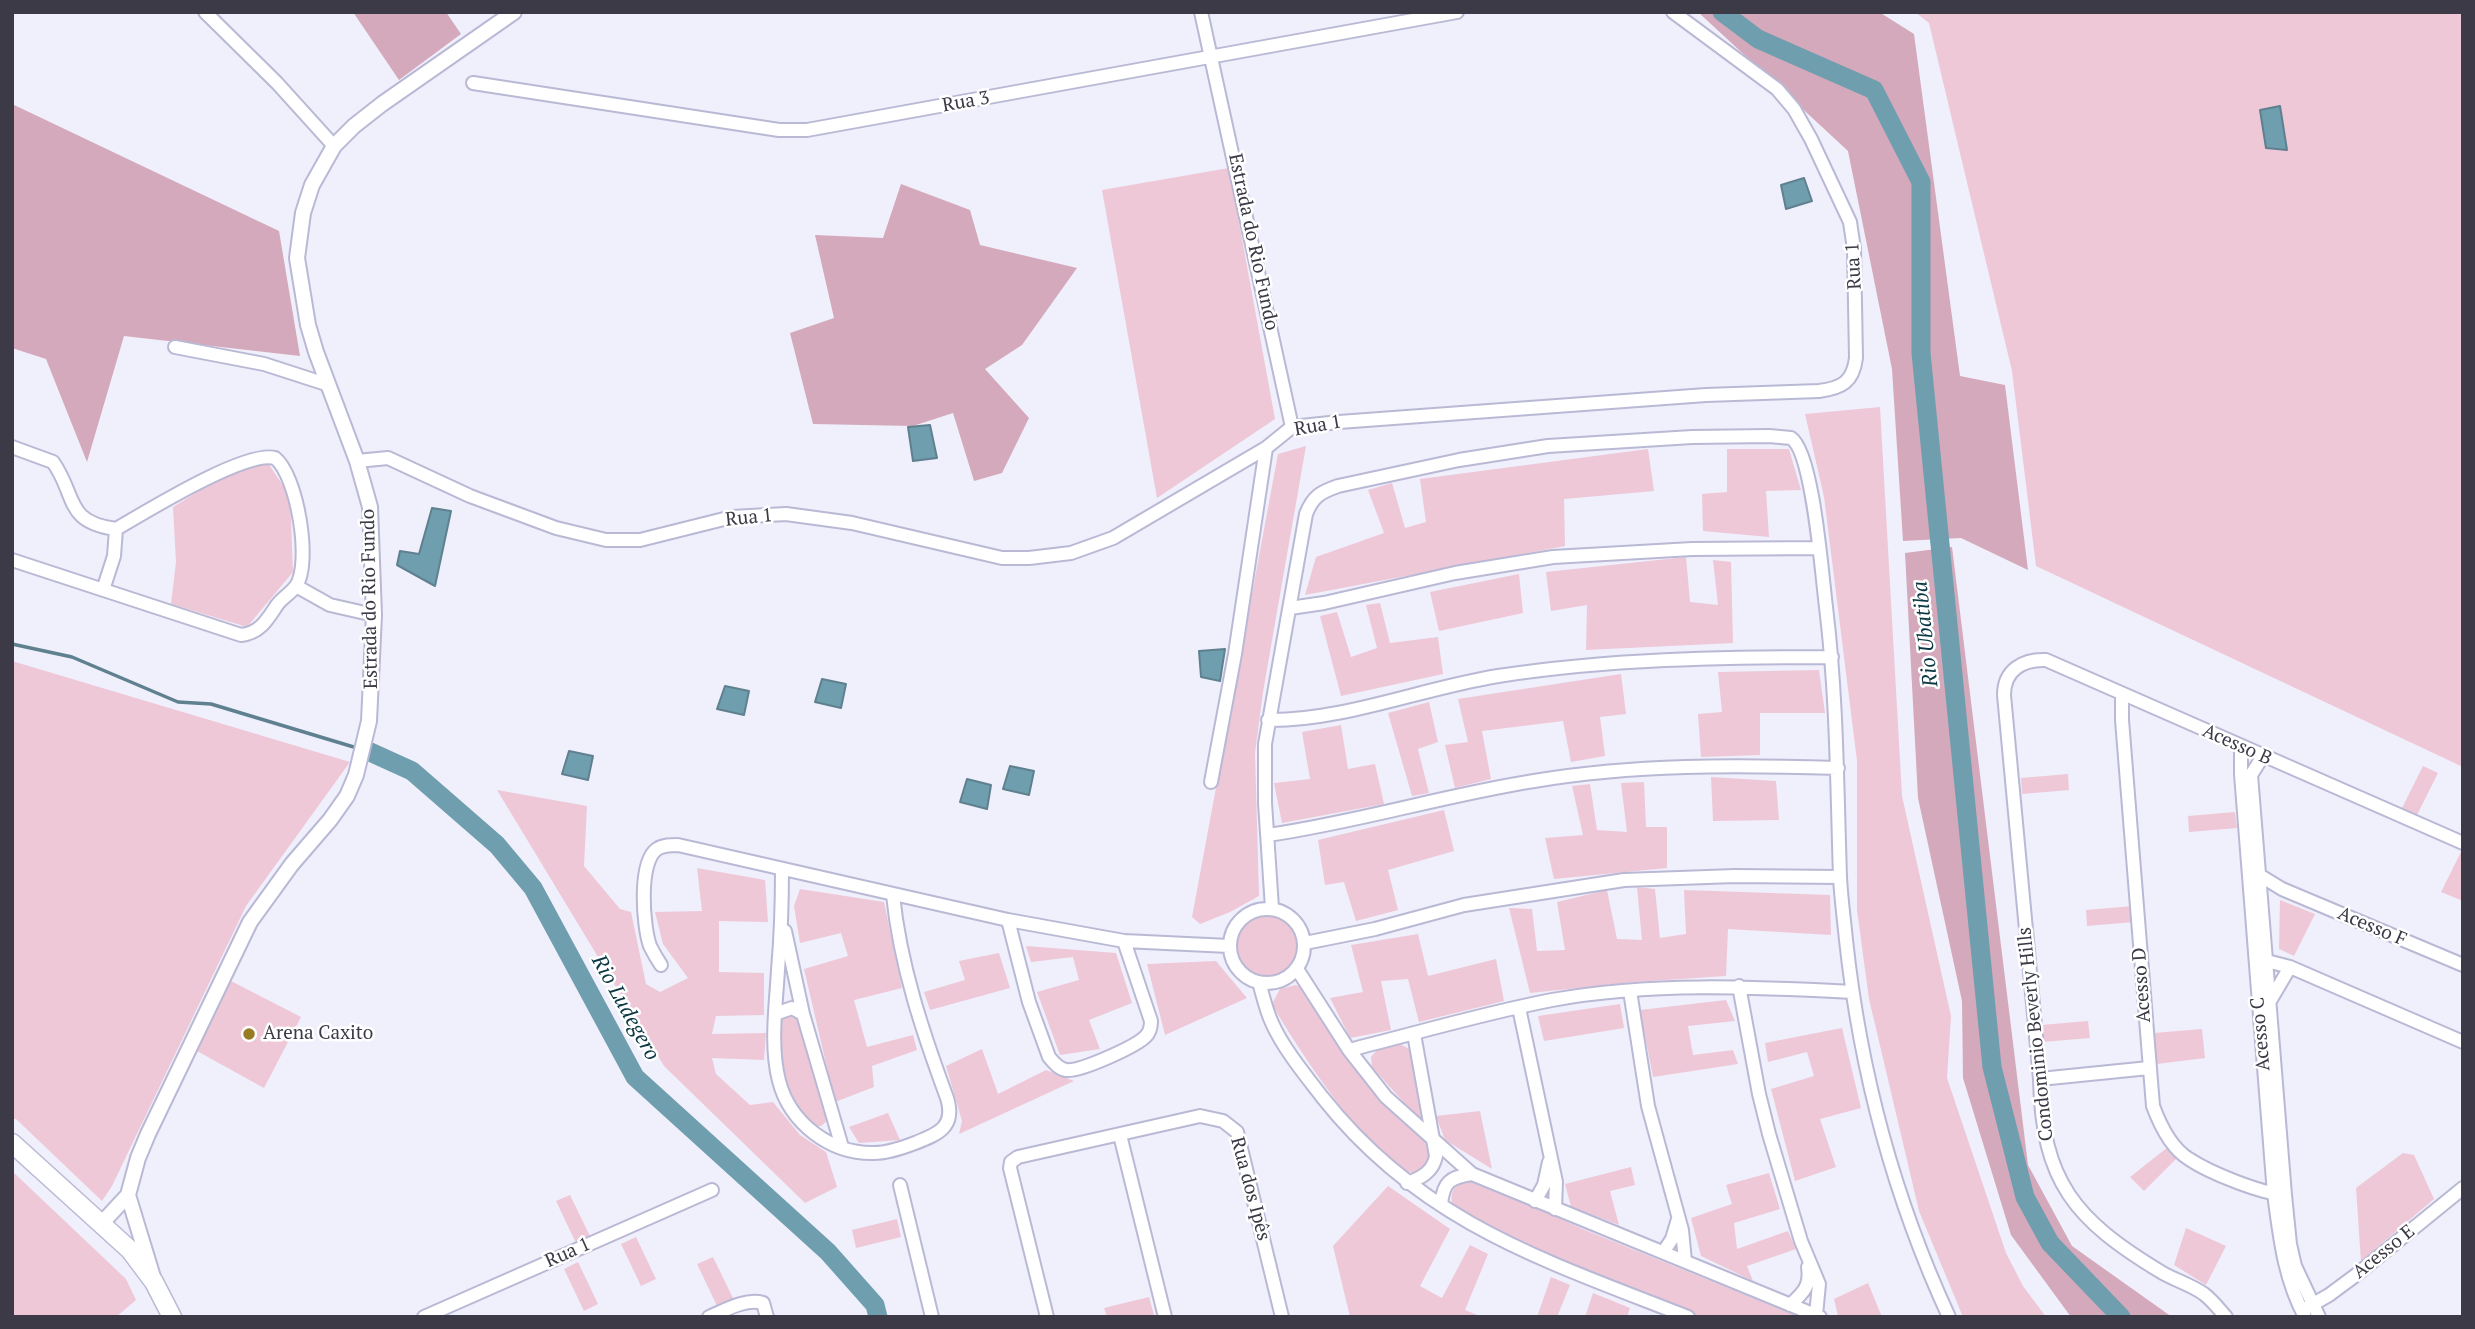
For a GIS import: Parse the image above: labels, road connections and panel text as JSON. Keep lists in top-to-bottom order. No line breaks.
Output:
{"streets":{"street":["Rua 3","Estrada do Rio Fundo","Rua 1","Acesso B","Acesso F","Acesso D","Condominio Beverly Hills","Acesso C","Rua dos Ipês","Acesso E"]},"crossings":[["Rua 3","Estrada do Rio Fundo"],["Estrada do Rio Fundo","Rua 1"],["Acesso B","Acesso D"],["Acesso B","Condominio Beverly Hills"],["Acesso B","Acesso C"],["Acesso F","Acesso C"],["Acesso D","Acesso C"],["Acesso C","Acesso E"]],"water":["Rio Ubatiba","Rio Ludegero"],"places":["Arena Caxito"]}
